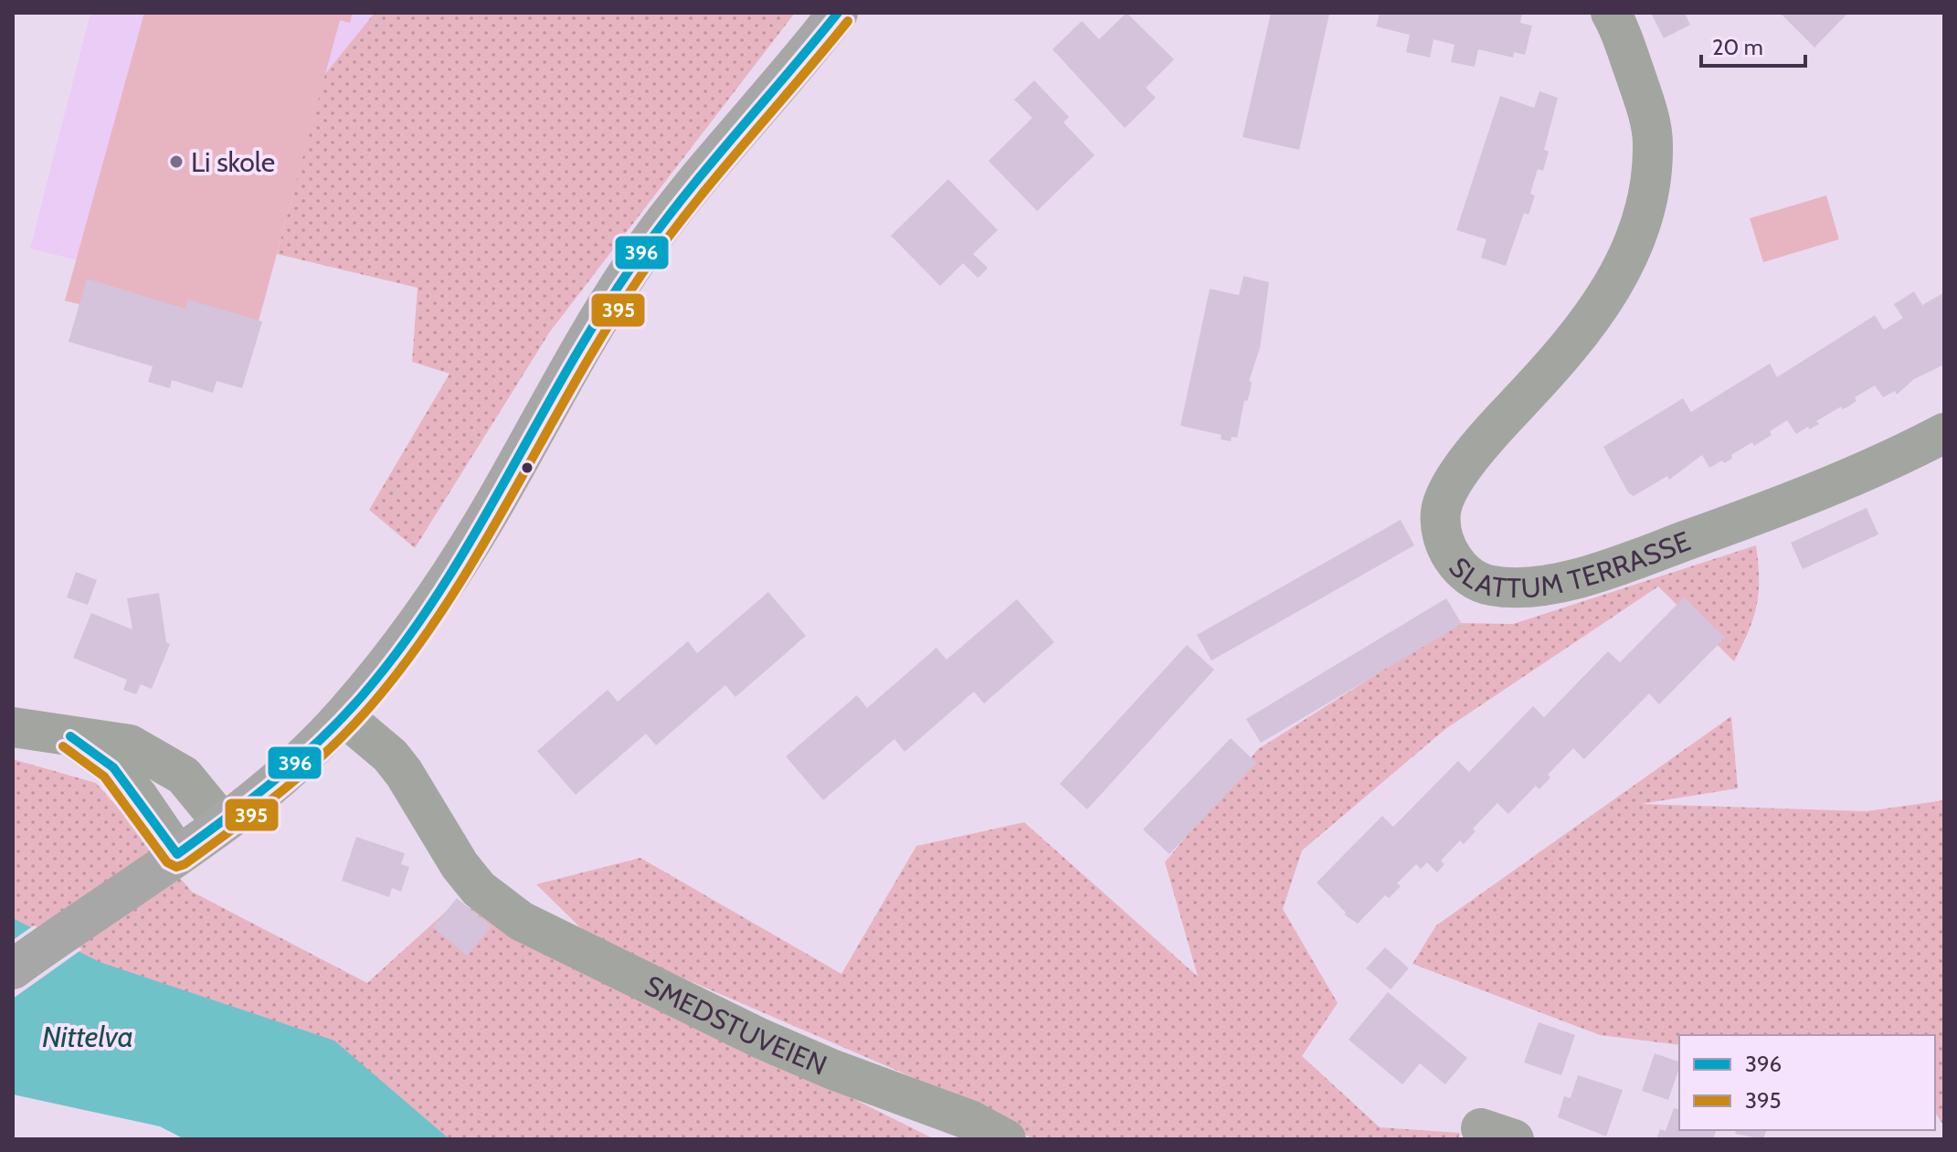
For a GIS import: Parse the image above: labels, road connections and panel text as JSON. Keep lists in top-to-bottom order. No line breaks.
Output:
{"streets":{"street":["SLATTUM TERRASSE","SMEDSTUVEIEN"]},"water":["Nittelva"],"places":["Li skole"],"lines":["transit line 396","transit line 395"],"legend":["396","395"],"scale_bar":"20 m"}
